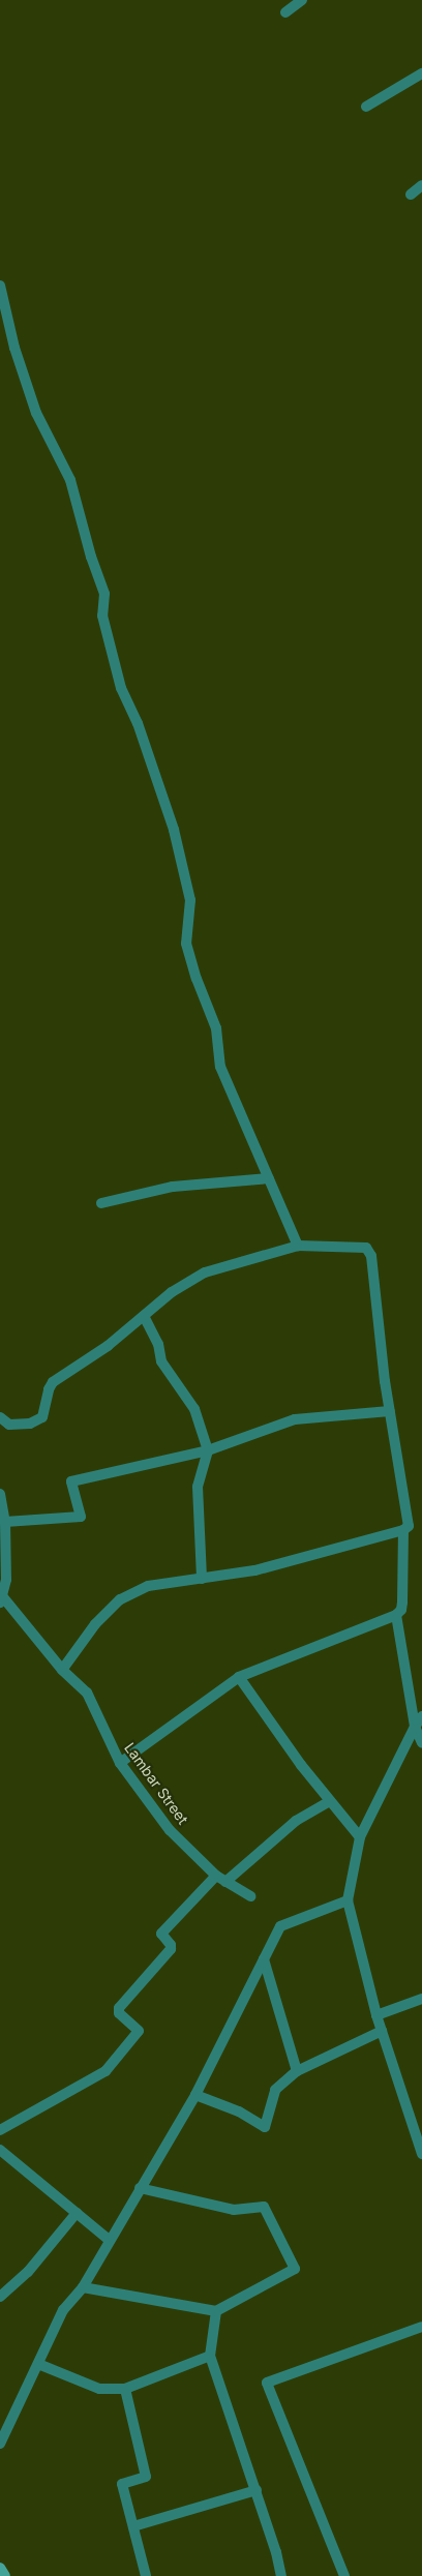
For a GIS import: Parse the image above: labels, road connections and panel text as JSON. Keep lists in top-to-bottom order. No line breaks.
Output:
{"streets":{"street":["Lambar Street"]}}
